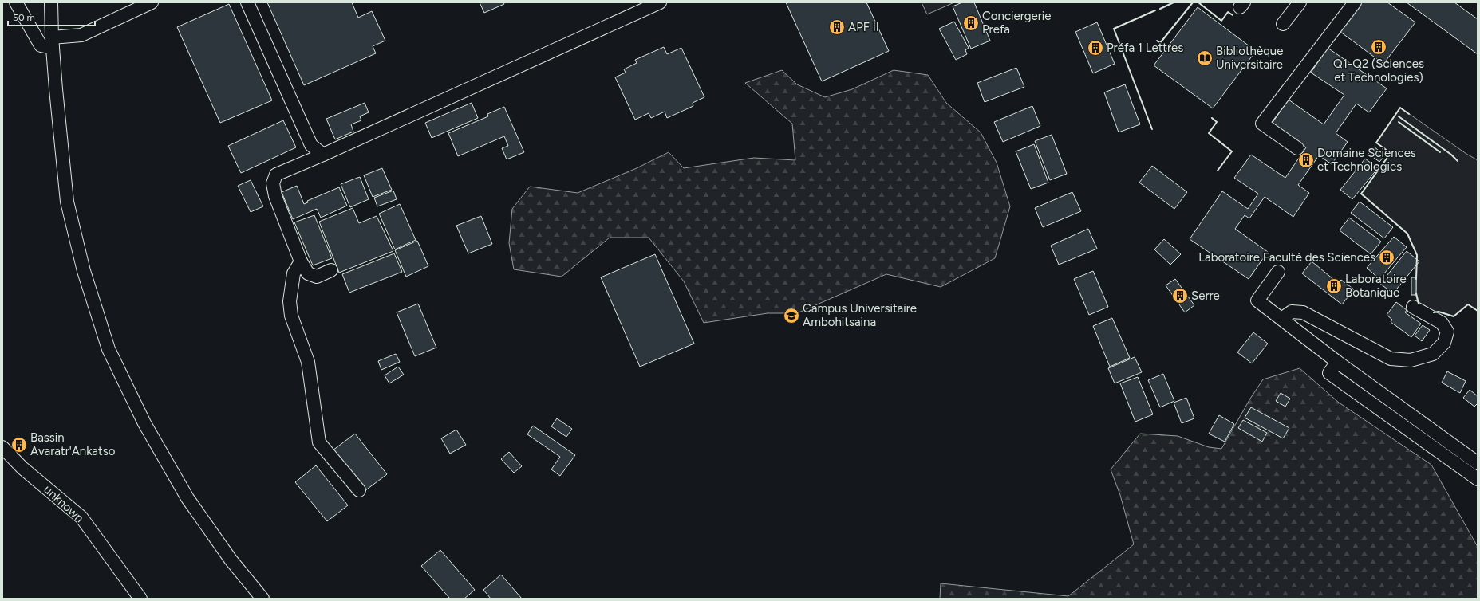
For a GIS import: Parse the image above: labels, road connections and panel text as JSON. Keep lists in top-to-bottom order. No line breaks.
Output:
{"streets":{"street":["unknown"]},"places":{"building":["Conciergerie Prefa","APF II","Q1-Q2 (Sciences et Technologies)","Préfa 1 Lettres","Domaine Sciences et Technologies","Laboratoire Faculté des Sciences","Laboratoire Botanique","Serre","Bassin Avaratr'Ankatso"],"library":["Bibliothèque Universitaire"],"school or university":["Campus Universitaire Ambohitsaina"]},"scale_bar":"50 m"}
